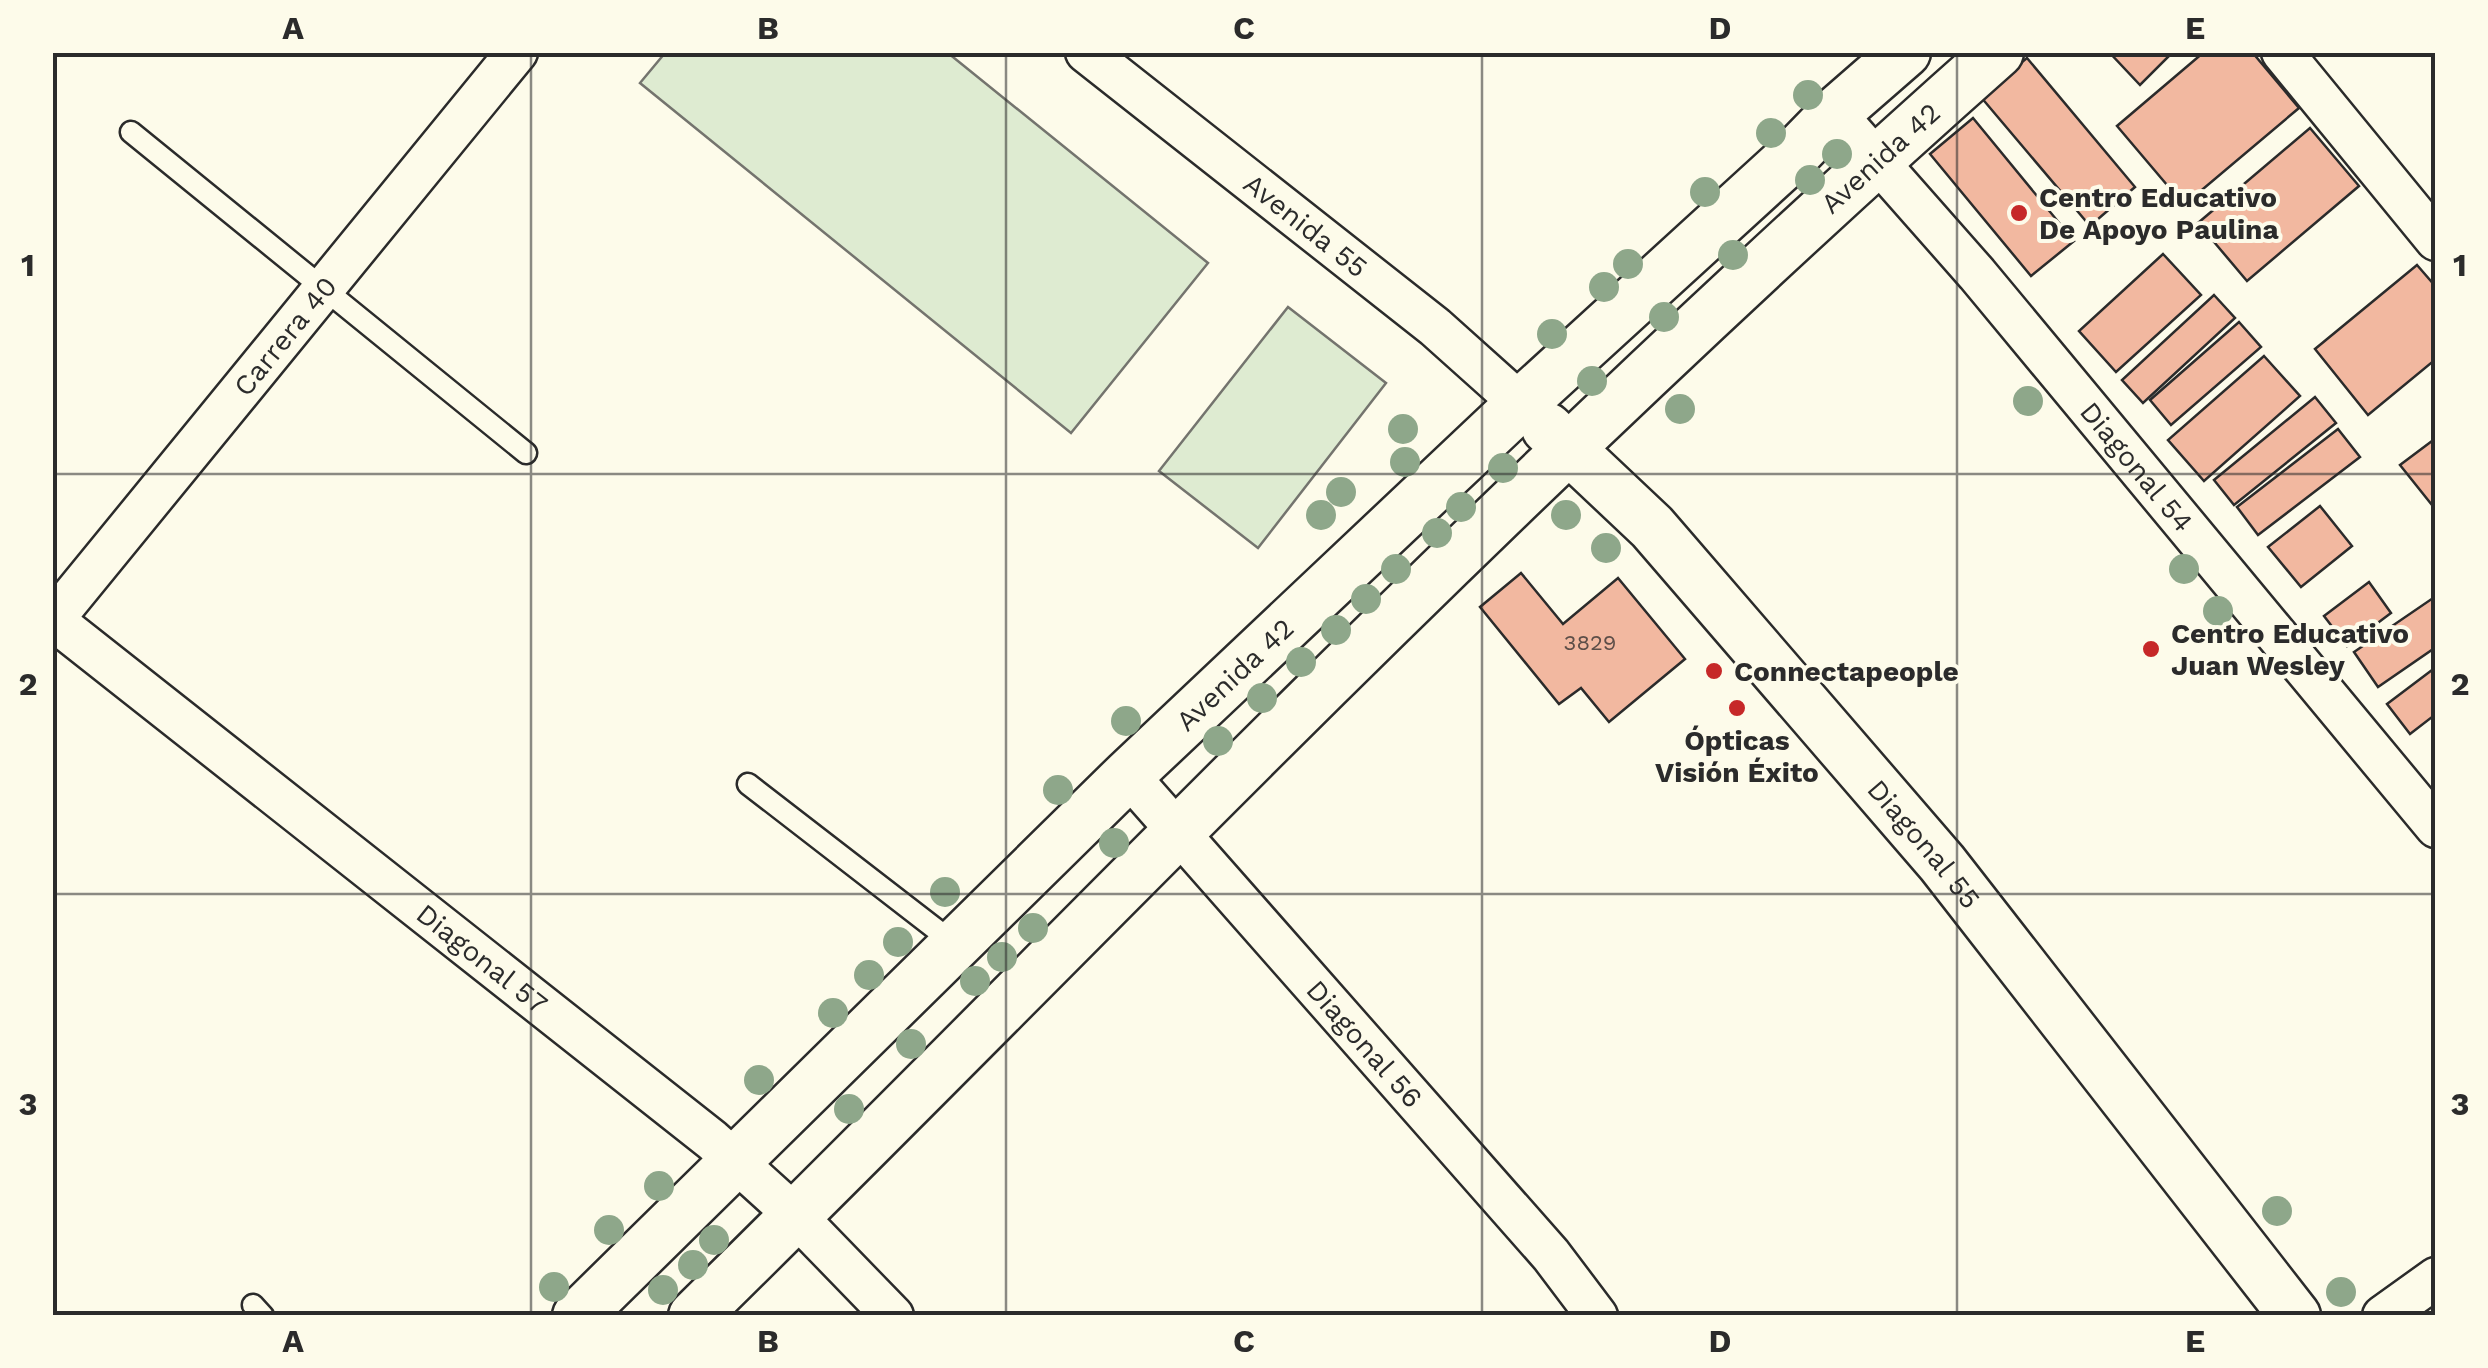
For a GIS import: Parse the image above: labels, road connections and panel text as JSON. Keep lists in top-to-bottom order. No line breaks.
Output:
{"streets":{"street":["Avenida 42","Avenida 55","Carrera 40","Diagonal 54","Diagonal 55","Diagonal 57","Diagonal 56"]},"crossings":[["Avenida 42","Avenida 55"],["Avenida 42","Diagonal 54"],["Avenida 42","Diagonal 55"],["Avenida 42","Diagonal 57"],["Avenida 42","Diagonal 56"],["Avenida 55","Diagonal 55"],["Carrera 40","Diagonal 57"]],"places":["Centro Educativo De Apoyo Paulina","Centro Educativo Juan Wesley","Connectapeople","Ópticas Visión Éxito"],"house_numbers":["3829"],"grid":{"columns":["A","B","C","D","E"],"rows":["1","2","3"]}}
